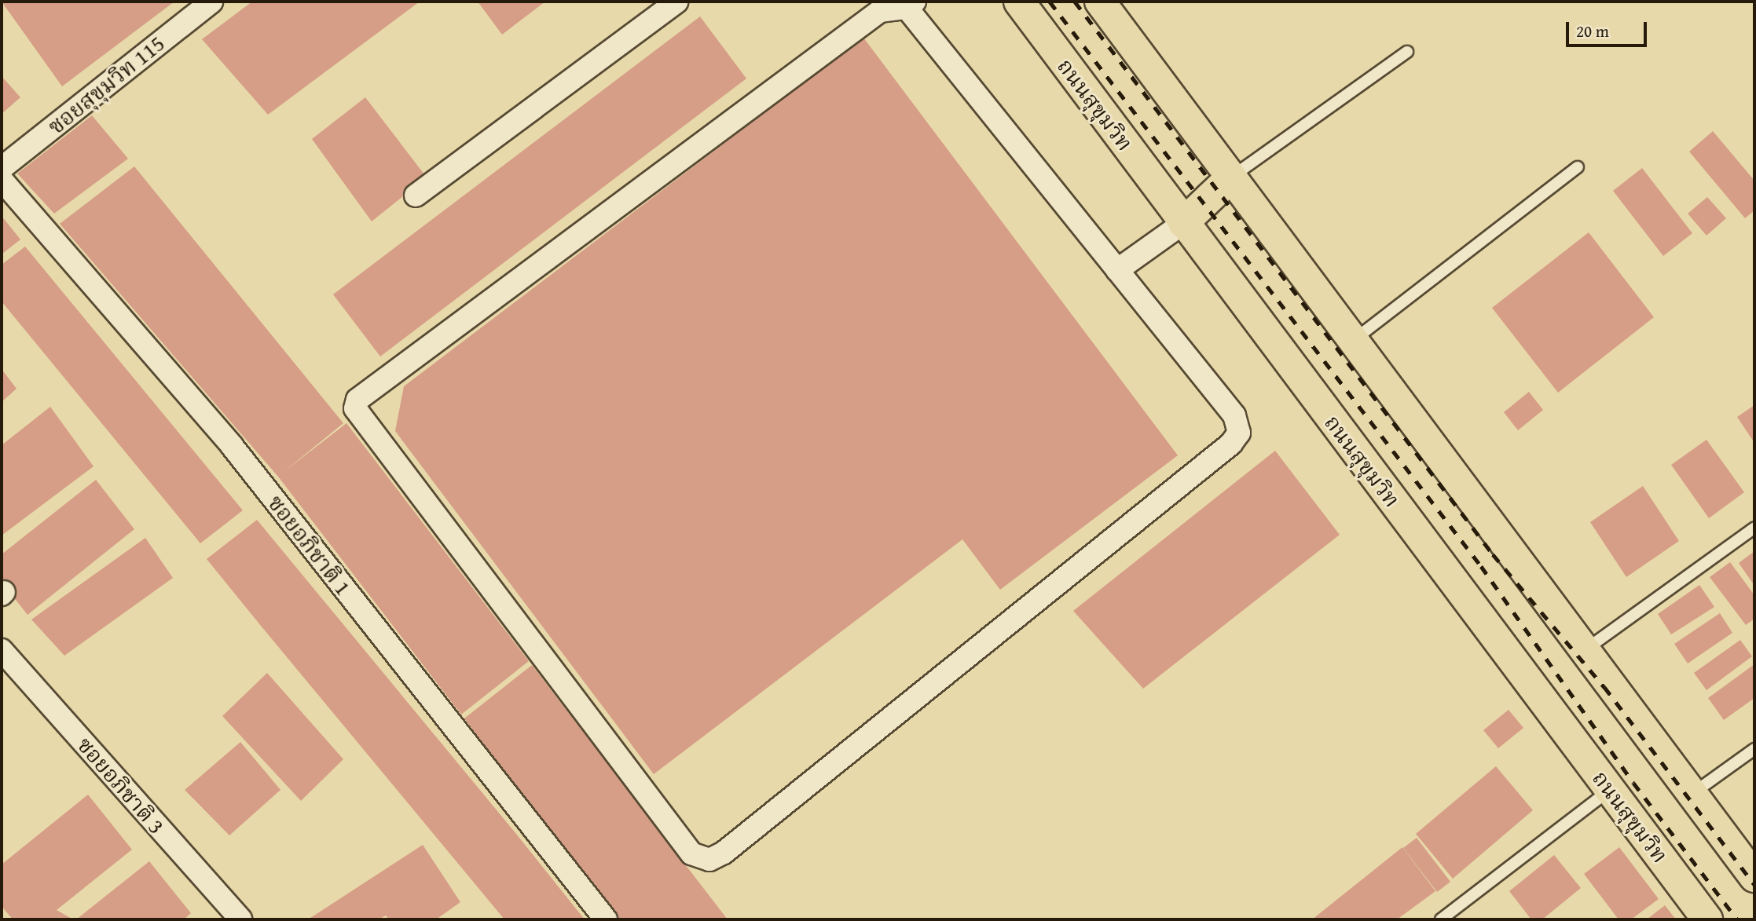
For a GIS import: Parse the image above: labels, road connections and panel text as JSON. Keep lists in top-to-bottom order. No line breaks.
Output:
{"streets":{"highway":["ถนนสุขุมวิท"],"street":["ซอยสุขุมวิท 115","ซอยอภิชาติ 1","ซอยอภิชาติ 3"]},"scale_bar":"20 m"}
